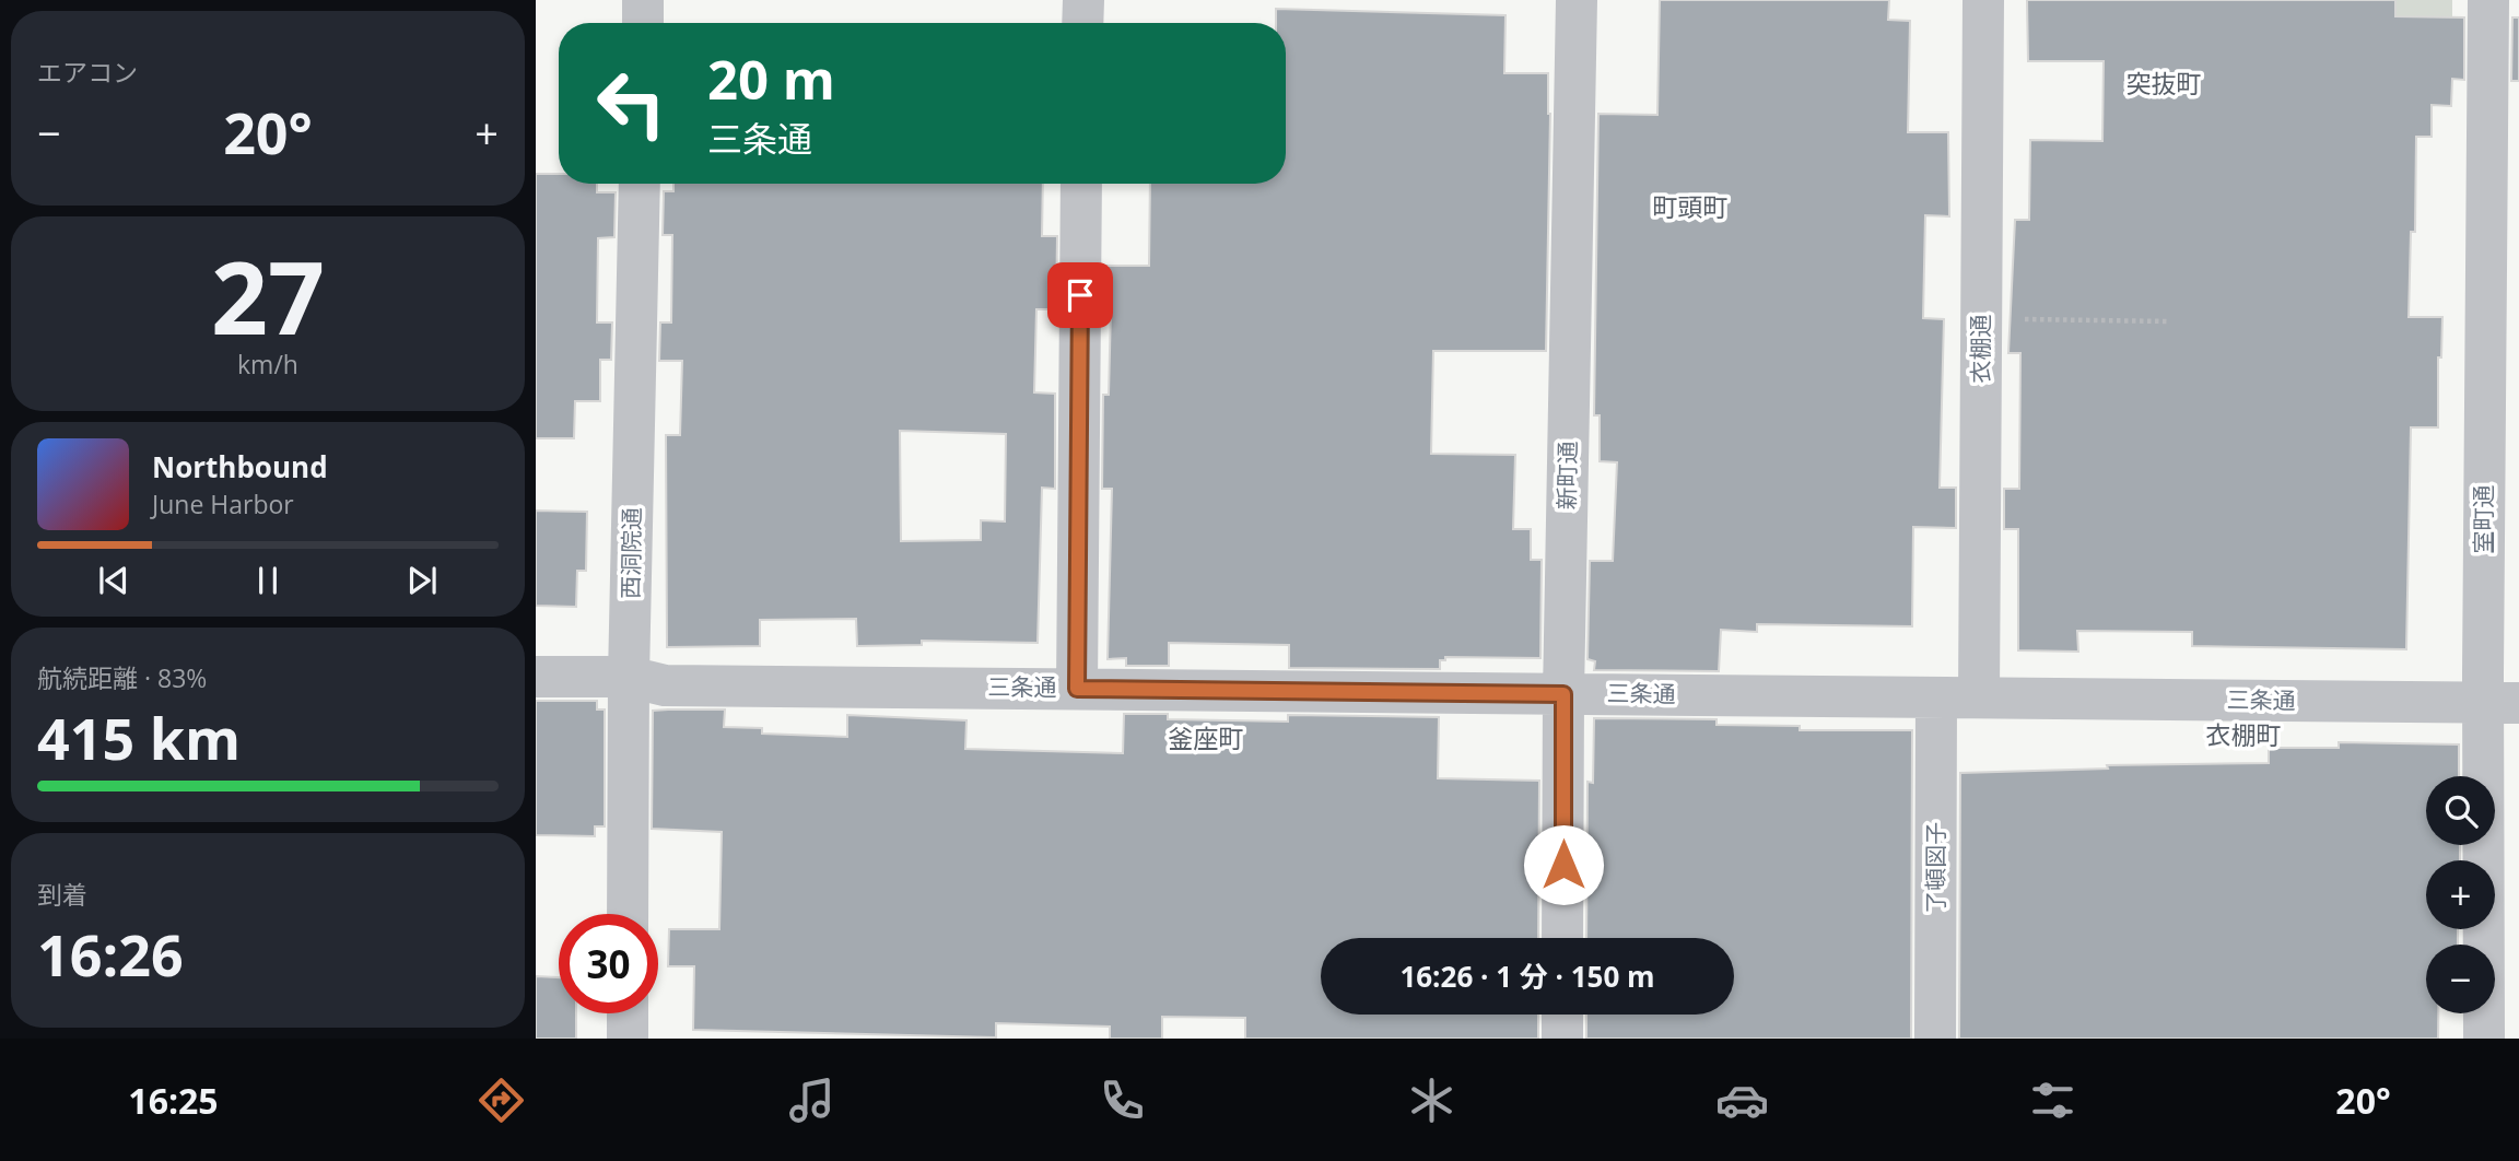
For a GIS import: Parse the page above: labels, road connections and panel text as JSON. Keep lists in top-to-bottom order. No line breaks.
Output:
{"streets":{"street":["衣棚通","新町通","室町通","西洞院通","三条通","了頓図子"]},"crossings":[["衣棚通","三条通"],["新町通","三条通"],["室町通","三条通"],["西洞院通","三条通"],["三条通","了頓図子"]],"districts":["突抜町","町頭町","衣棚町","釜座町"],"page":{"tile":["エアコン",["27","km/h"],["航続距離 · 83%","415 km"],["到着","16:26"]],"turn":["20 m","三条通"],"heat":["−","20°","+"],"song":["Northbound","June Harbor"],"map_buttons":["+","−"],"limit":"30","trip":"16:26 · 1 分 · 150 m","tabs":["16:25","20°"]}}
